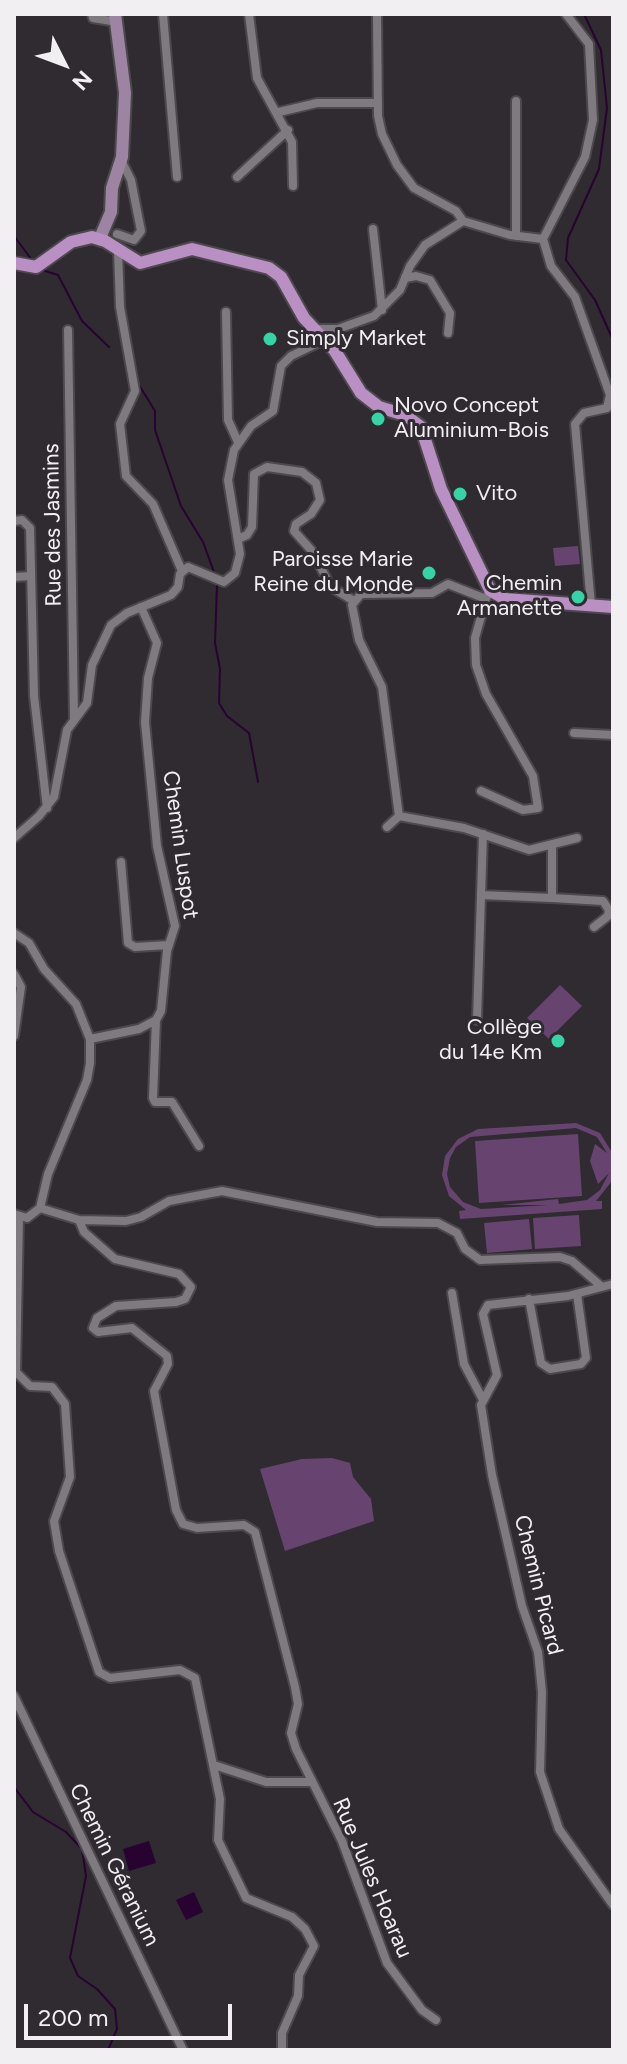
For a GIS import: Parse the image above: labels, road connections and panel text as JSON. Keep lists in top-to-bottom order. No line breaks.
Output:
{"streets":{"street":["Rue des Jasmins","Chemin Luspot","Chemin Picard","Chemin Géranium","Rue Jules Hoarau"]},"places":["Simply Market","Novo Concept Aluminium-Bois","Vito","Paroisse Marie Reine du Monde","Chemin Armanette","Collège du 14e Km"],"scale_bar":"200 m","north":"bottom right"}
